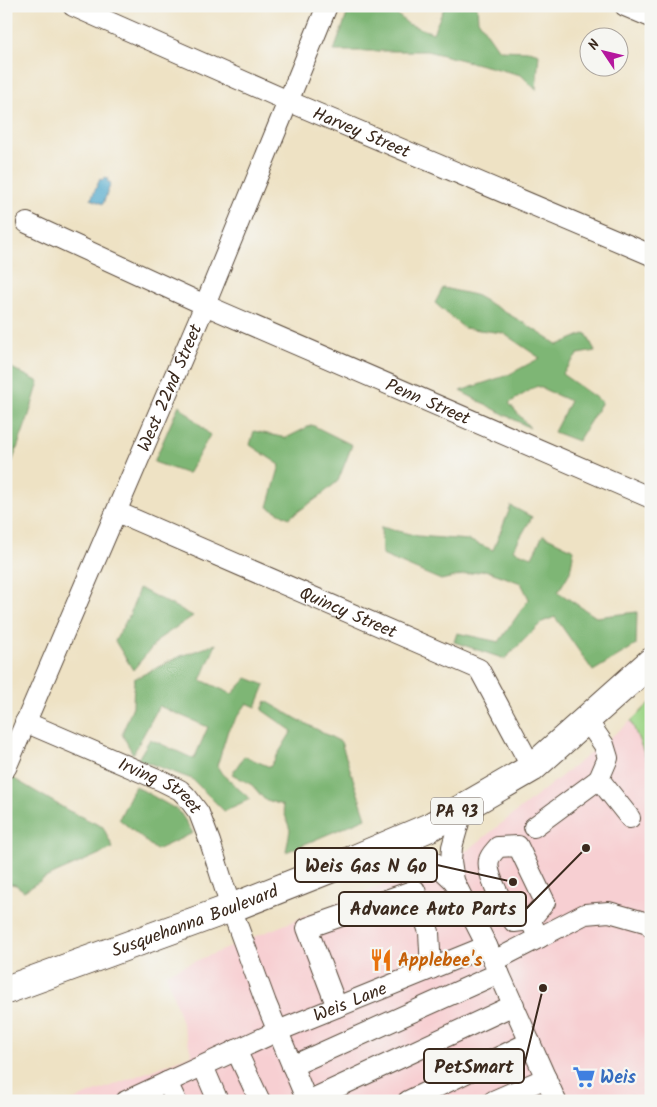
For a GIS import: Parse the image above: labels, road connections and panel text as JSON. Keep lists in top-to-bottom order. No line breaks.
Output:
{"streets":{"highway":["PA 93","Susquehanna Boulevard"],"street":["Harvey Street","West 22nd Street","Penn Street","Quincy Street","Irving Street","Weis Lane"]},"crossings":[["Harvey Street","West 22nd Street"],["West 22nd Street","Penn Street"],["West 22nd Street","Quincy Street"],["West 22nd Street","Irving Street"],["Quincy Street","Susquehanna Boulevard"],["Irving Street","Susquehanna Boulevard"]],"places":{"other":["Advance Auto Parts","Weis Gas N Go","PetSmart"],"restaurant":["Applebee's"],"supermarket":["Weis"]},"north":"top left"}
